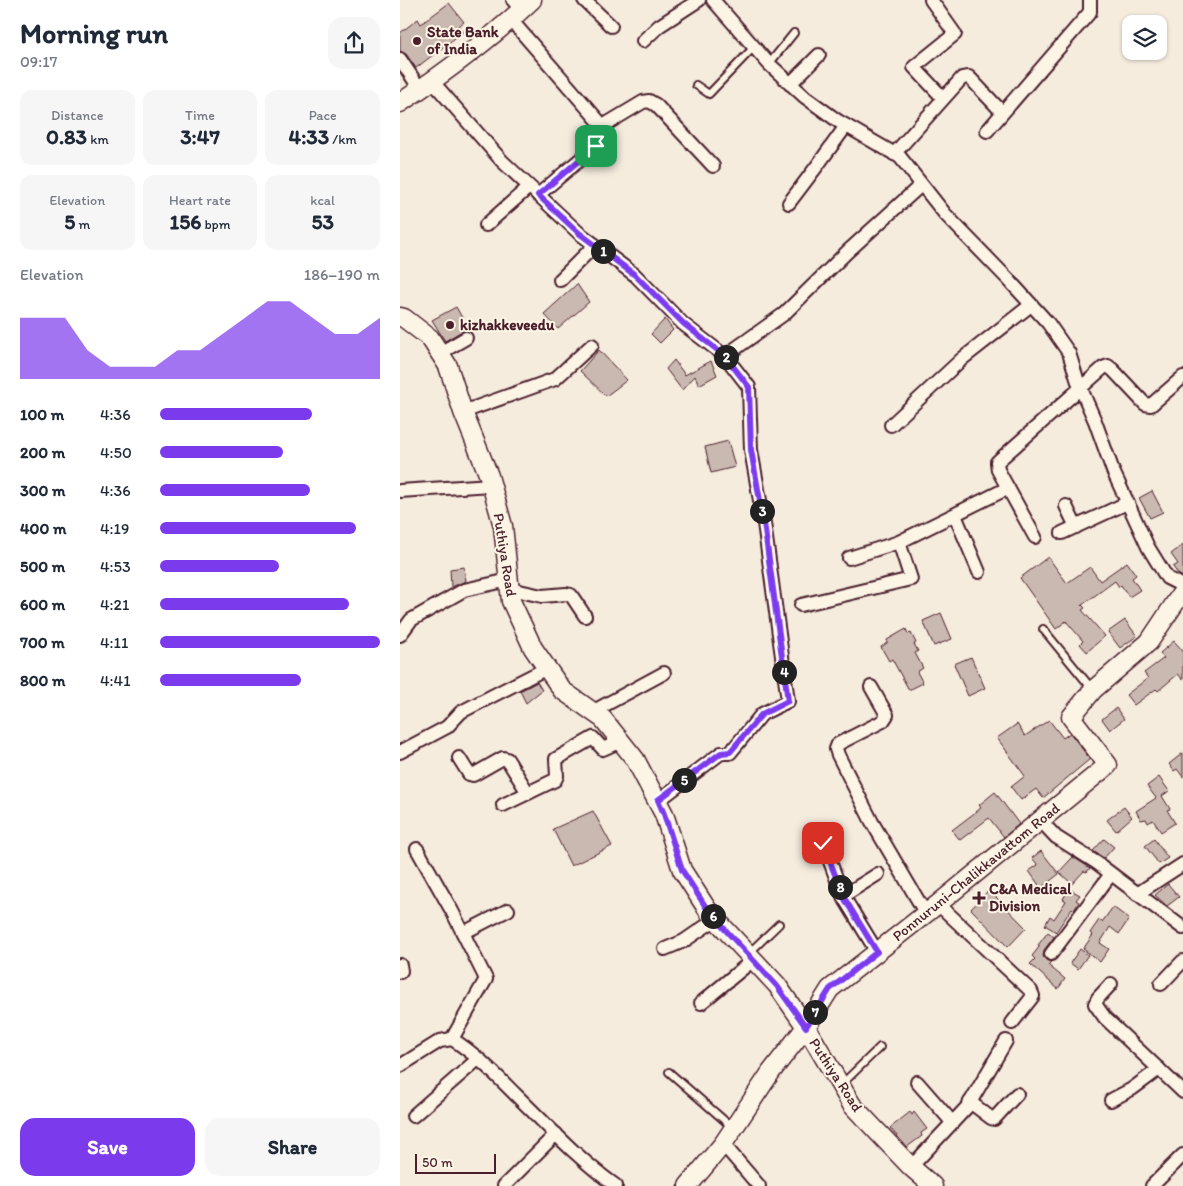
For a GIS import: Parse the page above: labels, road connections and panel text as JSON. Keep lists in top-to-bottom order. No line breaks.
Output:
{"streets":{"street":["Puthiya Road","Ponnuruni-Chalikkavattom Road"]},"crossings":[["Puthiya Road","Ponnuruni-Chalikkavattom Road"]],"places":{"other":["State Bank of India","kizhakkeveedu"],"health":["C&A Medical Division"]},"scale_bar":"50 m","page":{"heading":["Morning run","09:17"],"stats":[["Distance","0.83 km"],["Time","3:47"],["Pace","4:33 /km"],["Elevation","5 m"],["Heart rate","156 bpm"],["kcal","53"]],"pins":["1","2","3","4","5","8","6","7"],"chart":["Elevation","186–190 m"],"list":[{"name":"100 m","note":"4:36"},{"name":"200 m","note":"4:50"},{"name":"300 m","note":"4:36"},{"name":"400 m","note":"4:19"},{"name":"500 m","note":"4:53"},{"name":"600 m","note":"4:21"},{"name":"700 m","note":"4:11"},{"name":"800 m","note":"4:41"}],"buttons":["Save","Share"],"scale":"50 m"}}
